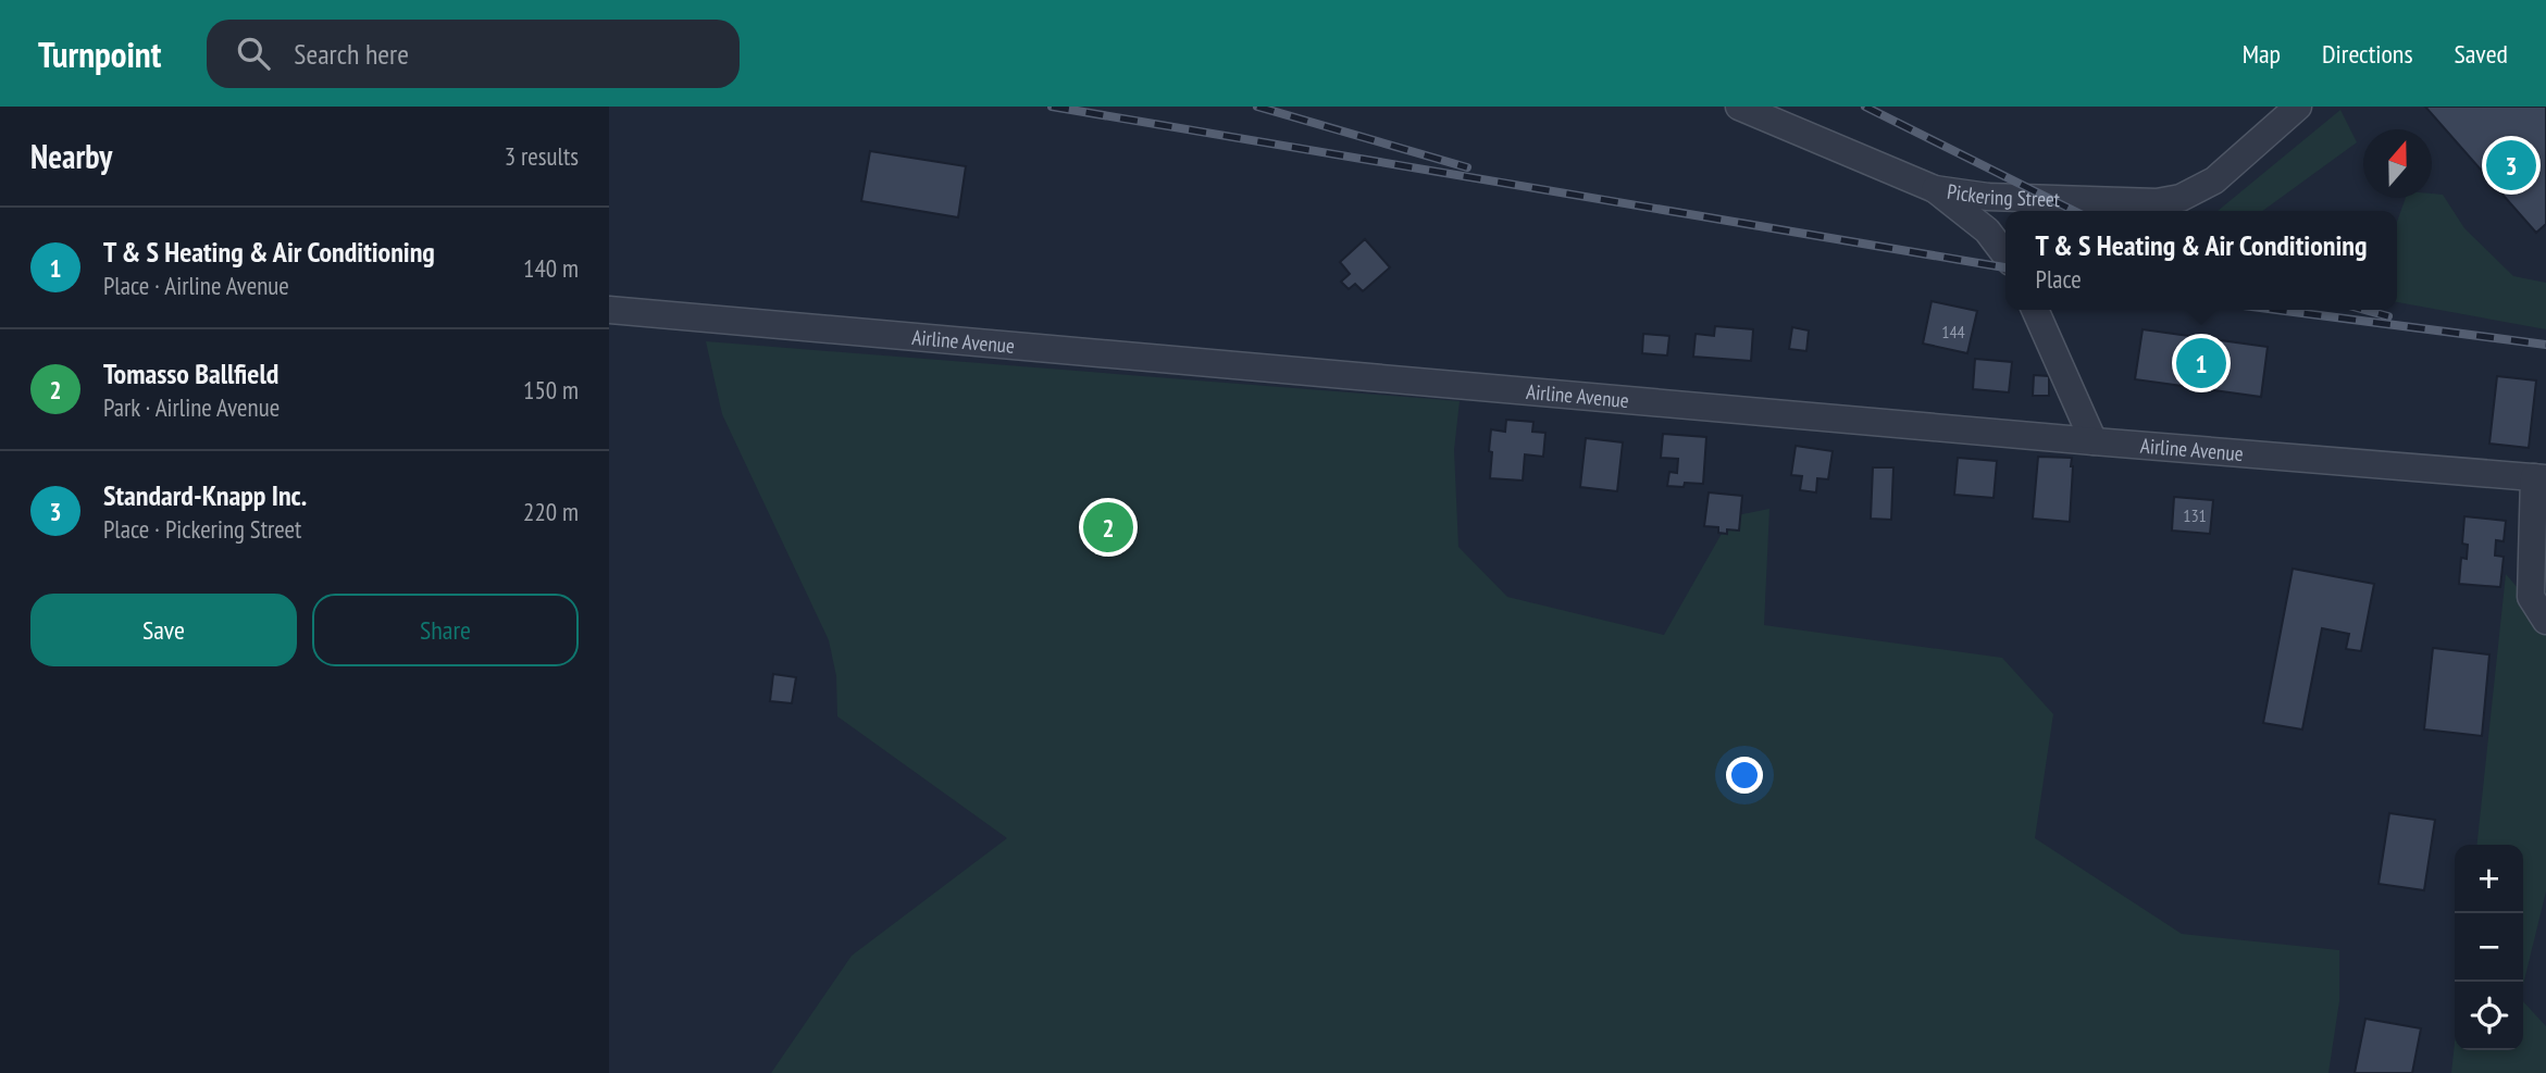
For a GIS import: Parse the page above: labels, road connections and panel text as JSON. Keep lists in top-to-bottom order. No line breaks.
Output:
{"streets":{"street":["Pickering Street","Airline Avenue"]},"house_numbers":["144","131"],"north":"top","page":{"header":"Turnpoint","search":"Search here","nav":["Map","Directions","Saved"],"heading":["Nearby","3 results"],"pins":["3","1","2"],"list":[{"mark":"1","name":"T & S Heating & Air Conditioning","note":"Place · Airline Avenue","value":"140 m"},{"mark":"2","name":"Tomasso Ballfield","note":"Park · Airline Avenue","value":"150 m"},{"mark":"3","name":"Standard-Knapp Inc.","note":"Place · Pickering Street","value":"220 m"}],"popup":["T & S Heating & Air Conditioning","Place"],"buttons":["Save","Share"],"map_buttons":["+","−"]}}
